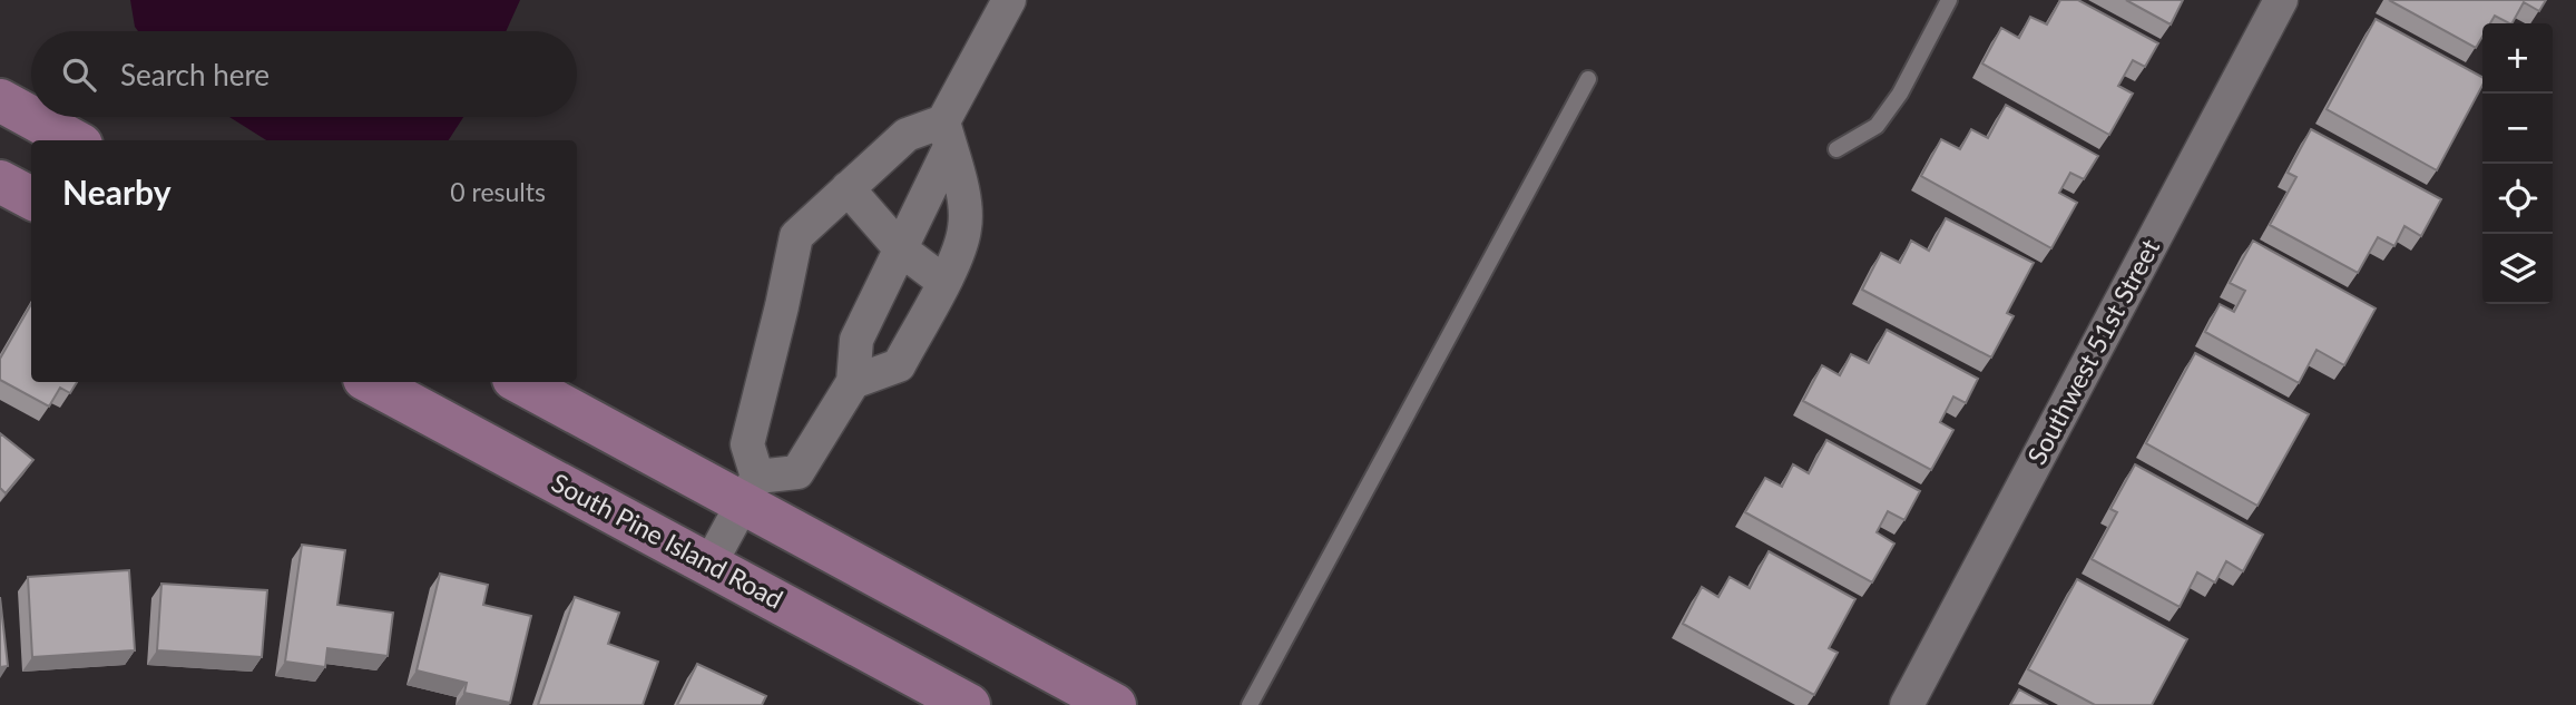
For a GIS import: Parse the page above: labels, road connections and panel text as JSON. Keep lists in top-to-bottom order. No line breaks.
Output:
{"streets":{"main road":["South Pine Island Road"],"street":["Southwest 51st Street"]},"page":{"map_buttons":["+","−"],"search":"Search here","heading":["Nearby","0 results"]}}
